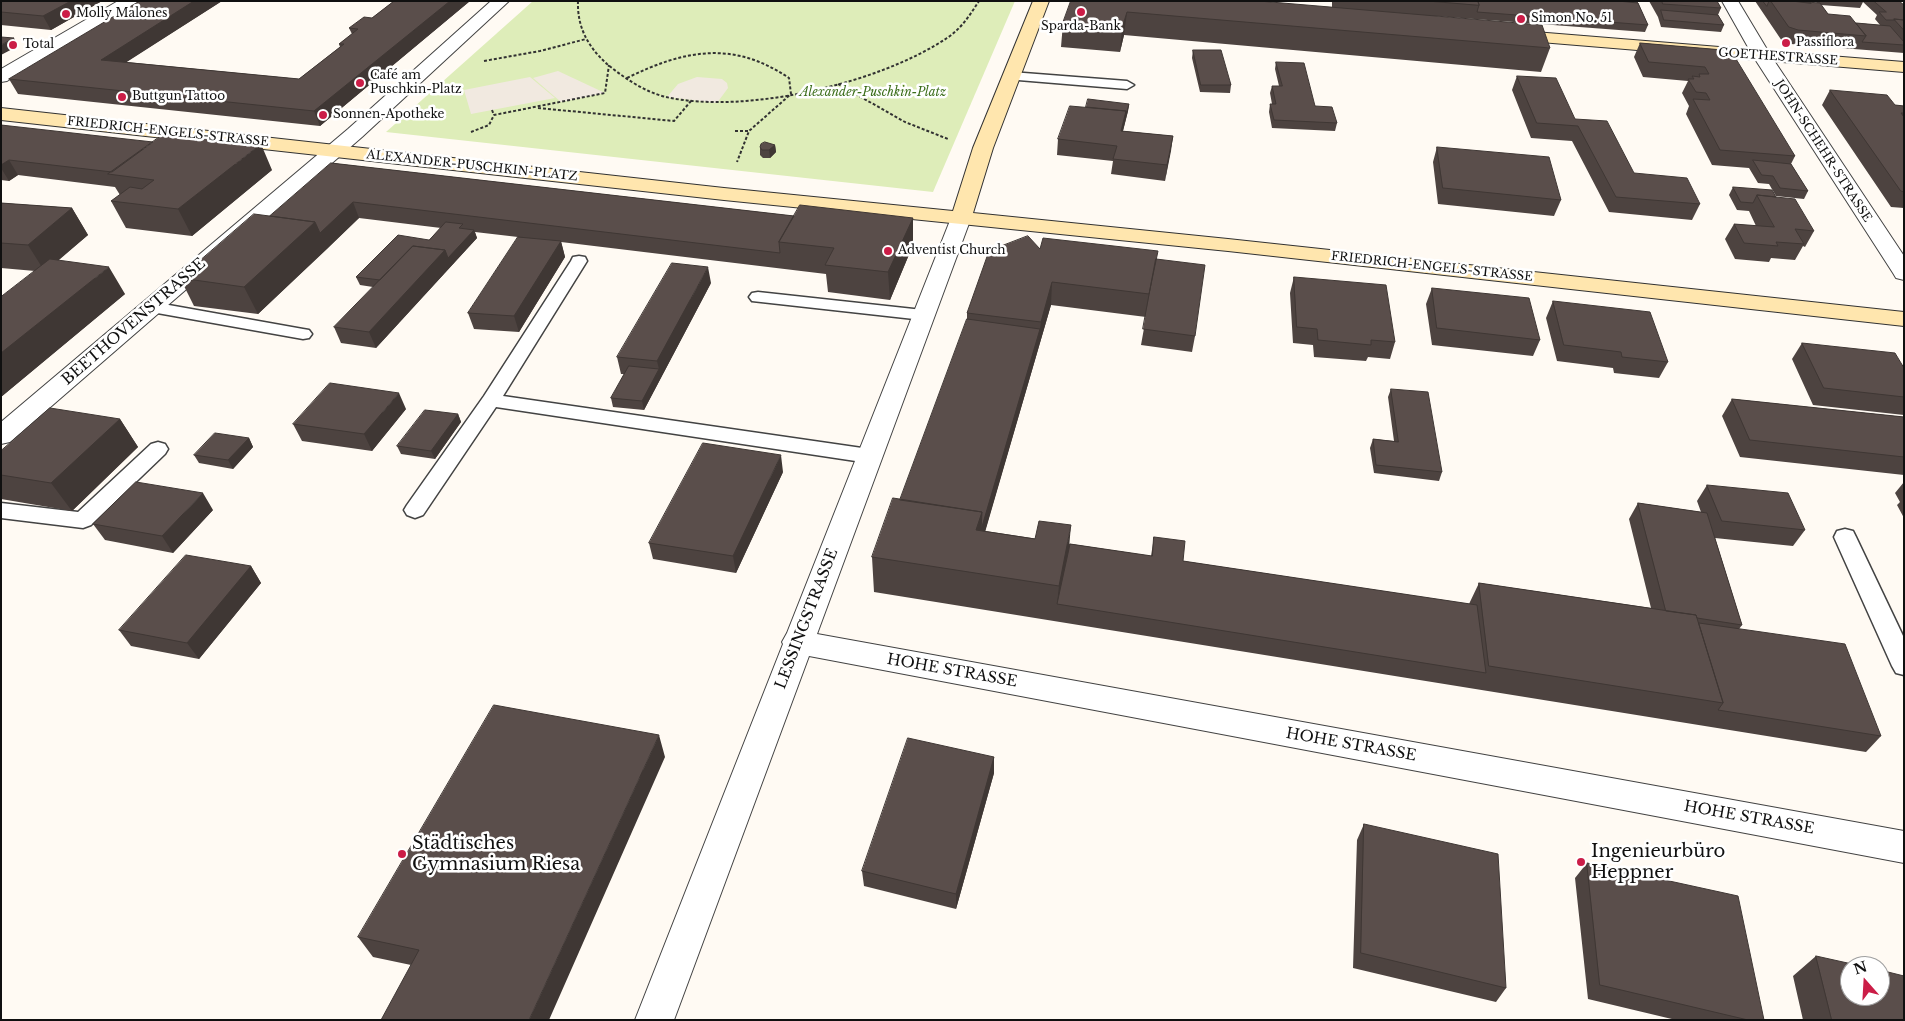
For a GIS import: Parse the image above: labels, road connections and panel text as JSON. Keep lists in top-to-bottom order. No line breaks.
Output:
{"streets":{"main road":["GOETHESTRASSE","FRIEDRICH-ENGELS-STRASSE","ALEXANDER-PUSCHKIN-PLATZ"],"street":["JOHN-SCHEHR-STRASSE","BEETHOVENSTRASSE","LESSINGSTRASSE","HOHE STRASSE"]},"crossings":[["GOETHESTRASSE","JOHN-SCHEHR-STRASSE"],["FRIEDRICH-ENGELS-STRASSE","ALEXANDER-PUSCHKIN-PLATZ"],["FRIEDRICH-ENGELS-STRASSE","BEETHOVENSTRASSE"],["FRIEDRICH-ENGELS-STRASSE","LESSINGSTRASSE"],["ALEXANDER-PUSCHKIN-PLATZ","BEETHOVENSTRASSE"],["ALEXANDER-PUSCHKIN-PLATZ","LESSINGSTRASSE"],["LESSINGSTRASSE","HOHE STRASSE"]],"parks":["Alexander-Puschkin-Platz"],"places":["Sparda-Bank","Molly Malones","Simon No. 51","Passiflora","Total","Café am Puschkin-Platz","Buttgun Tattoo","Sonnen-Apotheke","Adventist Church","Städtisches Gymnasium Riesa","Ingenieurbüro Heppner"],"north":"top"}
